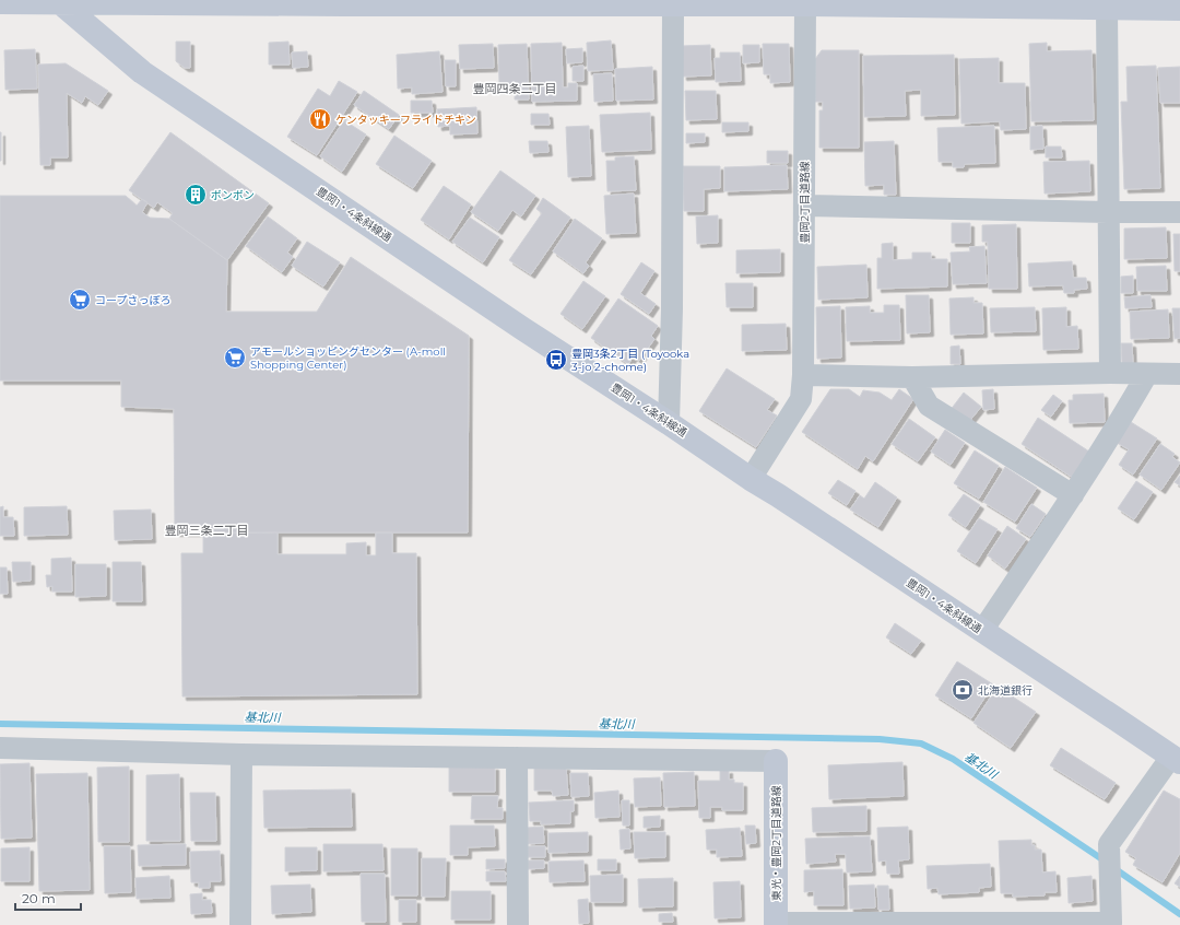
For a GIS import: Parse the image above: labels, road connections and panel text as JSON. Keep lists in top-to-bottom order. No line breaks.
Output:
{"streets":{"street":["豊岡2丁目道路線","豊岡1・4条斜線通","東光・豊岡2丁目道路線"]},"crossings":[["豊岡2丁目道路線","豊岡1・4条斜線通"]],"districts":["豊岡四条二丁目","豊岡三条二丁目"],"water":["基北川"],"places":{"restaurant":["ケンタッキーフライドチキン"],"building":["ボンボン"],"supermarket":["コープさっぽろ","アモールショッピングセンター (A-moll Shopping Center)"],"bus stop":["豊岡3条2丁目 (Toyooka 3-jo 2-chome)"],"bank":["北海道銀行"]},"scale_bar":"20 m"}
